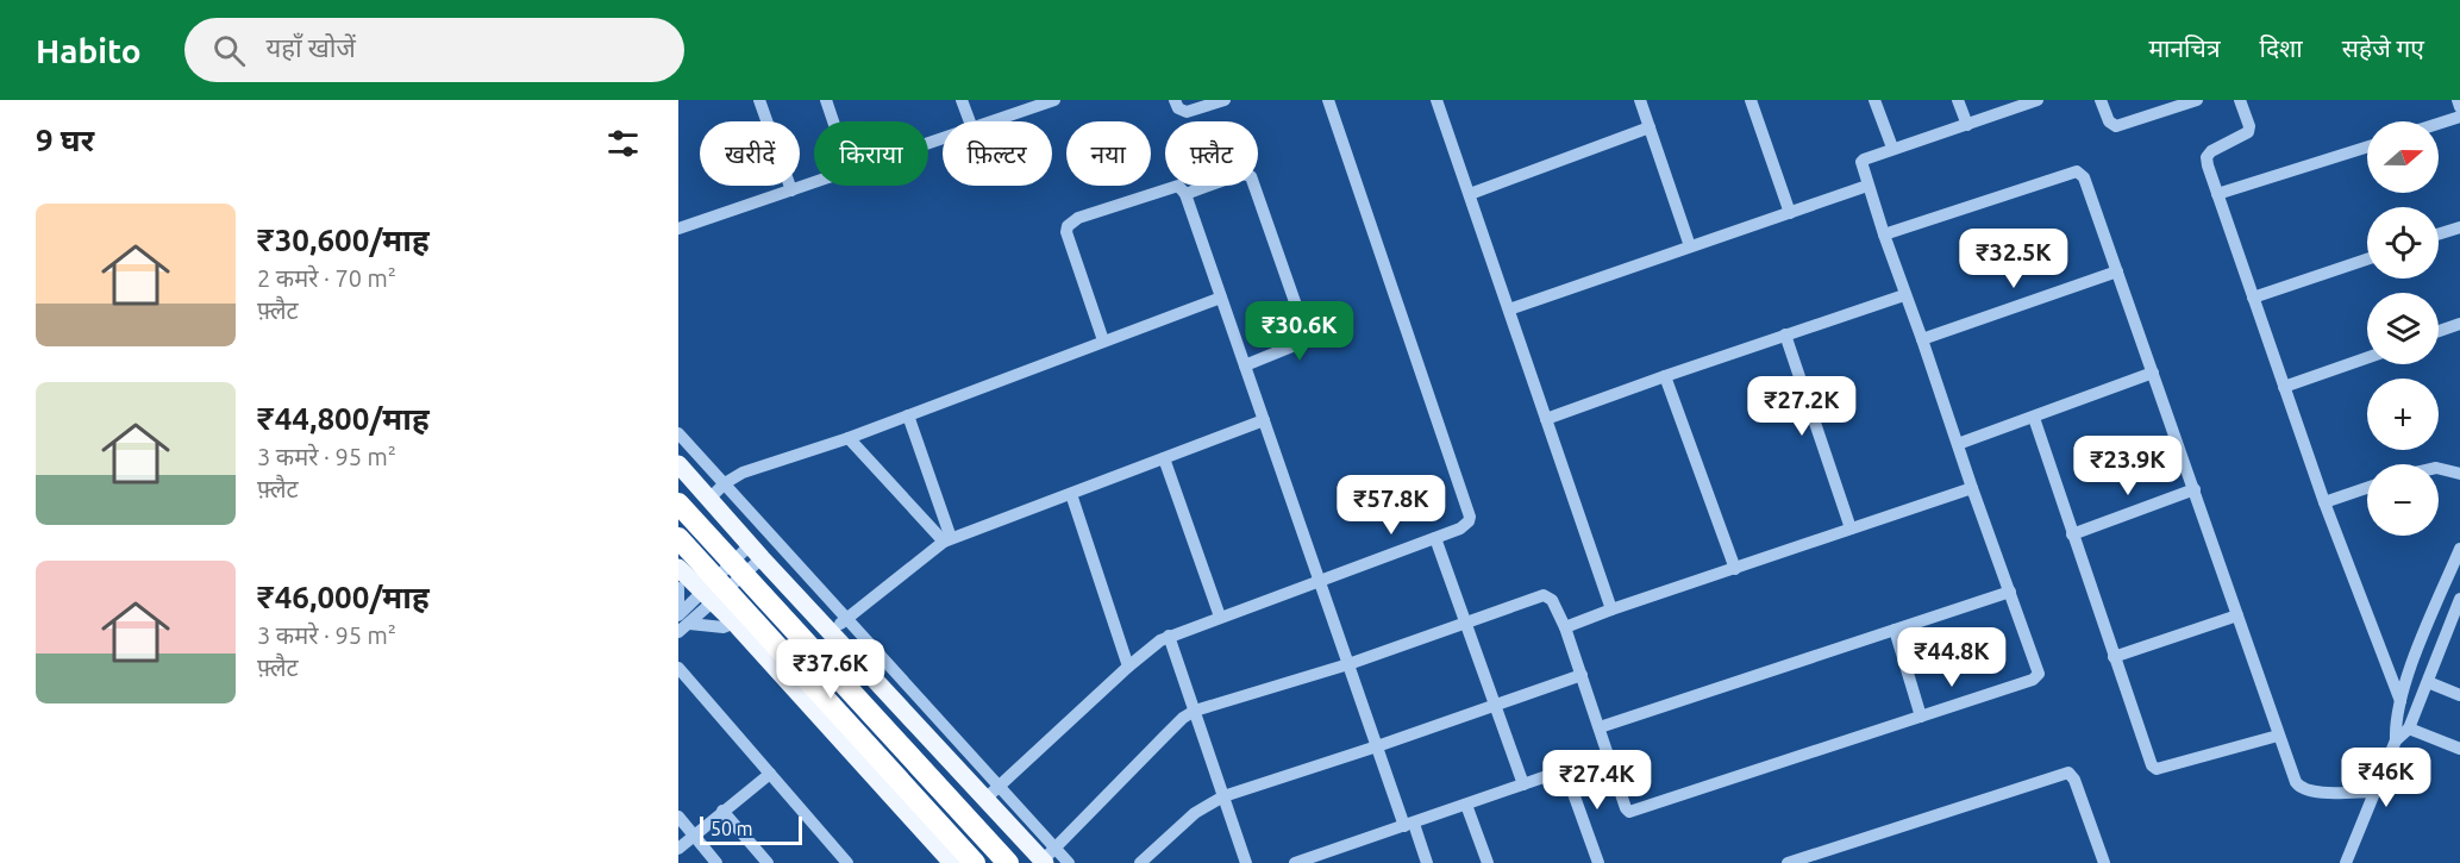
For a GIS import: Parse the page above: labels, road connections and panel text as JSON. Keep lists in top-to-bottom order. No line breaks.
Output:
{"scale_bar":"50 m","north":"right","page":{"header":"Habito","search":"यहाँ खोजें","nav":["मानचित्र","दिशा","सहेजे गए"],"heading":"9 घर","map_buttons":["+","−"],"chip":["खरीदें","किराया","फ़िल्टर","नया","फ़्लैट"],"list":[{"name":"₹30,600/माह","note":"2 कमरे · 70 m² · फ़्लैट"},{"name":"₹44,800/माह","note":"3 कमरे · 95 m² · फ़्लैट"},{"name":"₹46,000/माह","note":"3 कमरे · 95 m² · फ़्लैट"}],"price":["₹32.5K","₹30.6K","₹27.2K","₹23.9K","₹57.8K","₹44.8K","₹37.6K","₹46K","₹27.4K"],"scale":"50 m"}}
